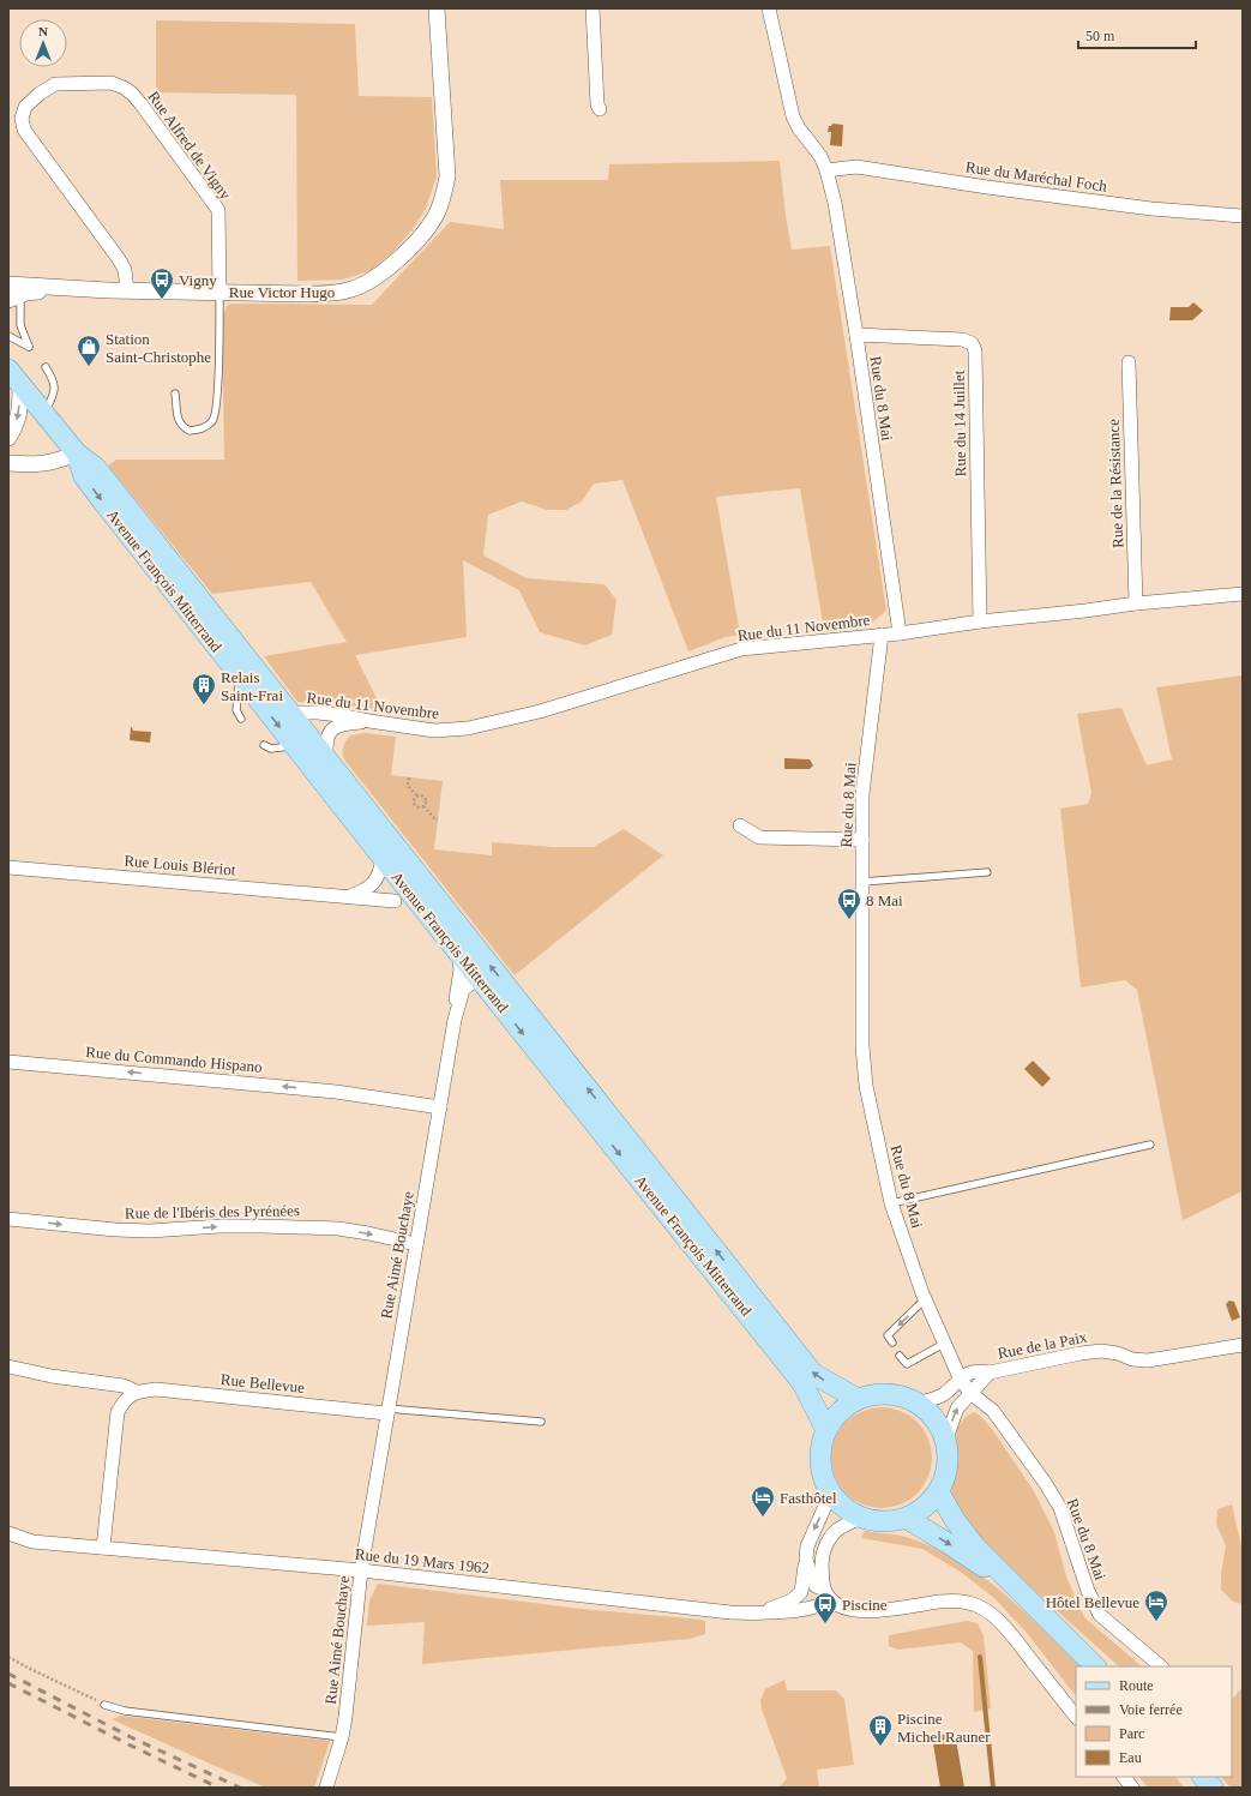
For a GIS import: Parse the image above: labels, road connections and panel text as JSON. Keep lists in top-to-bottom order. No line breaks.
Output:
{"streets":{"main road":["Avenue François Mitterrand"],"street":["Rue Alfred de Vigny","Rue du Maréchal Foch","Rue Victor Hugo","Rue du 8 Mai","Rue du 14 Juillet","Rue de la Résistance","Rue du 11 Novembre","Rue Louis Blériot","Rue du Commando Hispano","Rue de l'Ibéris des Pyrénées","Rue Aimé Bouchaye","Rue de la Paix","Rue Bellevue","Rue du 19 Mars 1962"]},"crossings":[["Rue Alfred de Vigny","Rue Victor Hugo"],["Rue du Maréchal Foch","Rue du 8 Mai"],["Rue du 8 Mai","Rue du 14 Juillet"],["Rue du 8 Mai","Rue du 11 Novembre"],["Rue du 8 Mai","Rue de la Paix"],["Rue du 14 Juillet","Rue du 11 Novembre"],["Rue de la Résistance","Rue du 11 Novembre"],["Avenue François Mitterrand","Rue du 11 Novembre"],["Avenue François Mitterrand","Rue Louis Blériot"],["Avenue François Mitterrand","Rue Aimé Bouchaye"],["Avenue François Mitterrand","Rue de la Paix"],["Rue du Commando Hispano","Rue Aimé Bouchaye"],["Rue de l'Ibéris des Pyrénées","Rue Aimé Bouchaye"],["Rue Aimé Bouchaye","Rue Bellevue"],["Rue Aimé Bouchaye","Rue du 19 Mars 1962"]],"one_way":["Rue du Commando Hispano","Rue de l'Ibéris des Pyrénées"],"places":{"bus stop":["Vigny","8 Mai","Piscine"],"shop":["Station Saint-Christophe"],"building":["Relais Saint-Frai","Piscine Michel Rauner"],"hotel":["Fasthôtel","Hôtel Bellevue"]},"legend":["Route","Voie ferrée","Parc","Eau"],"scale_bar":"50 m","north":"top"}
